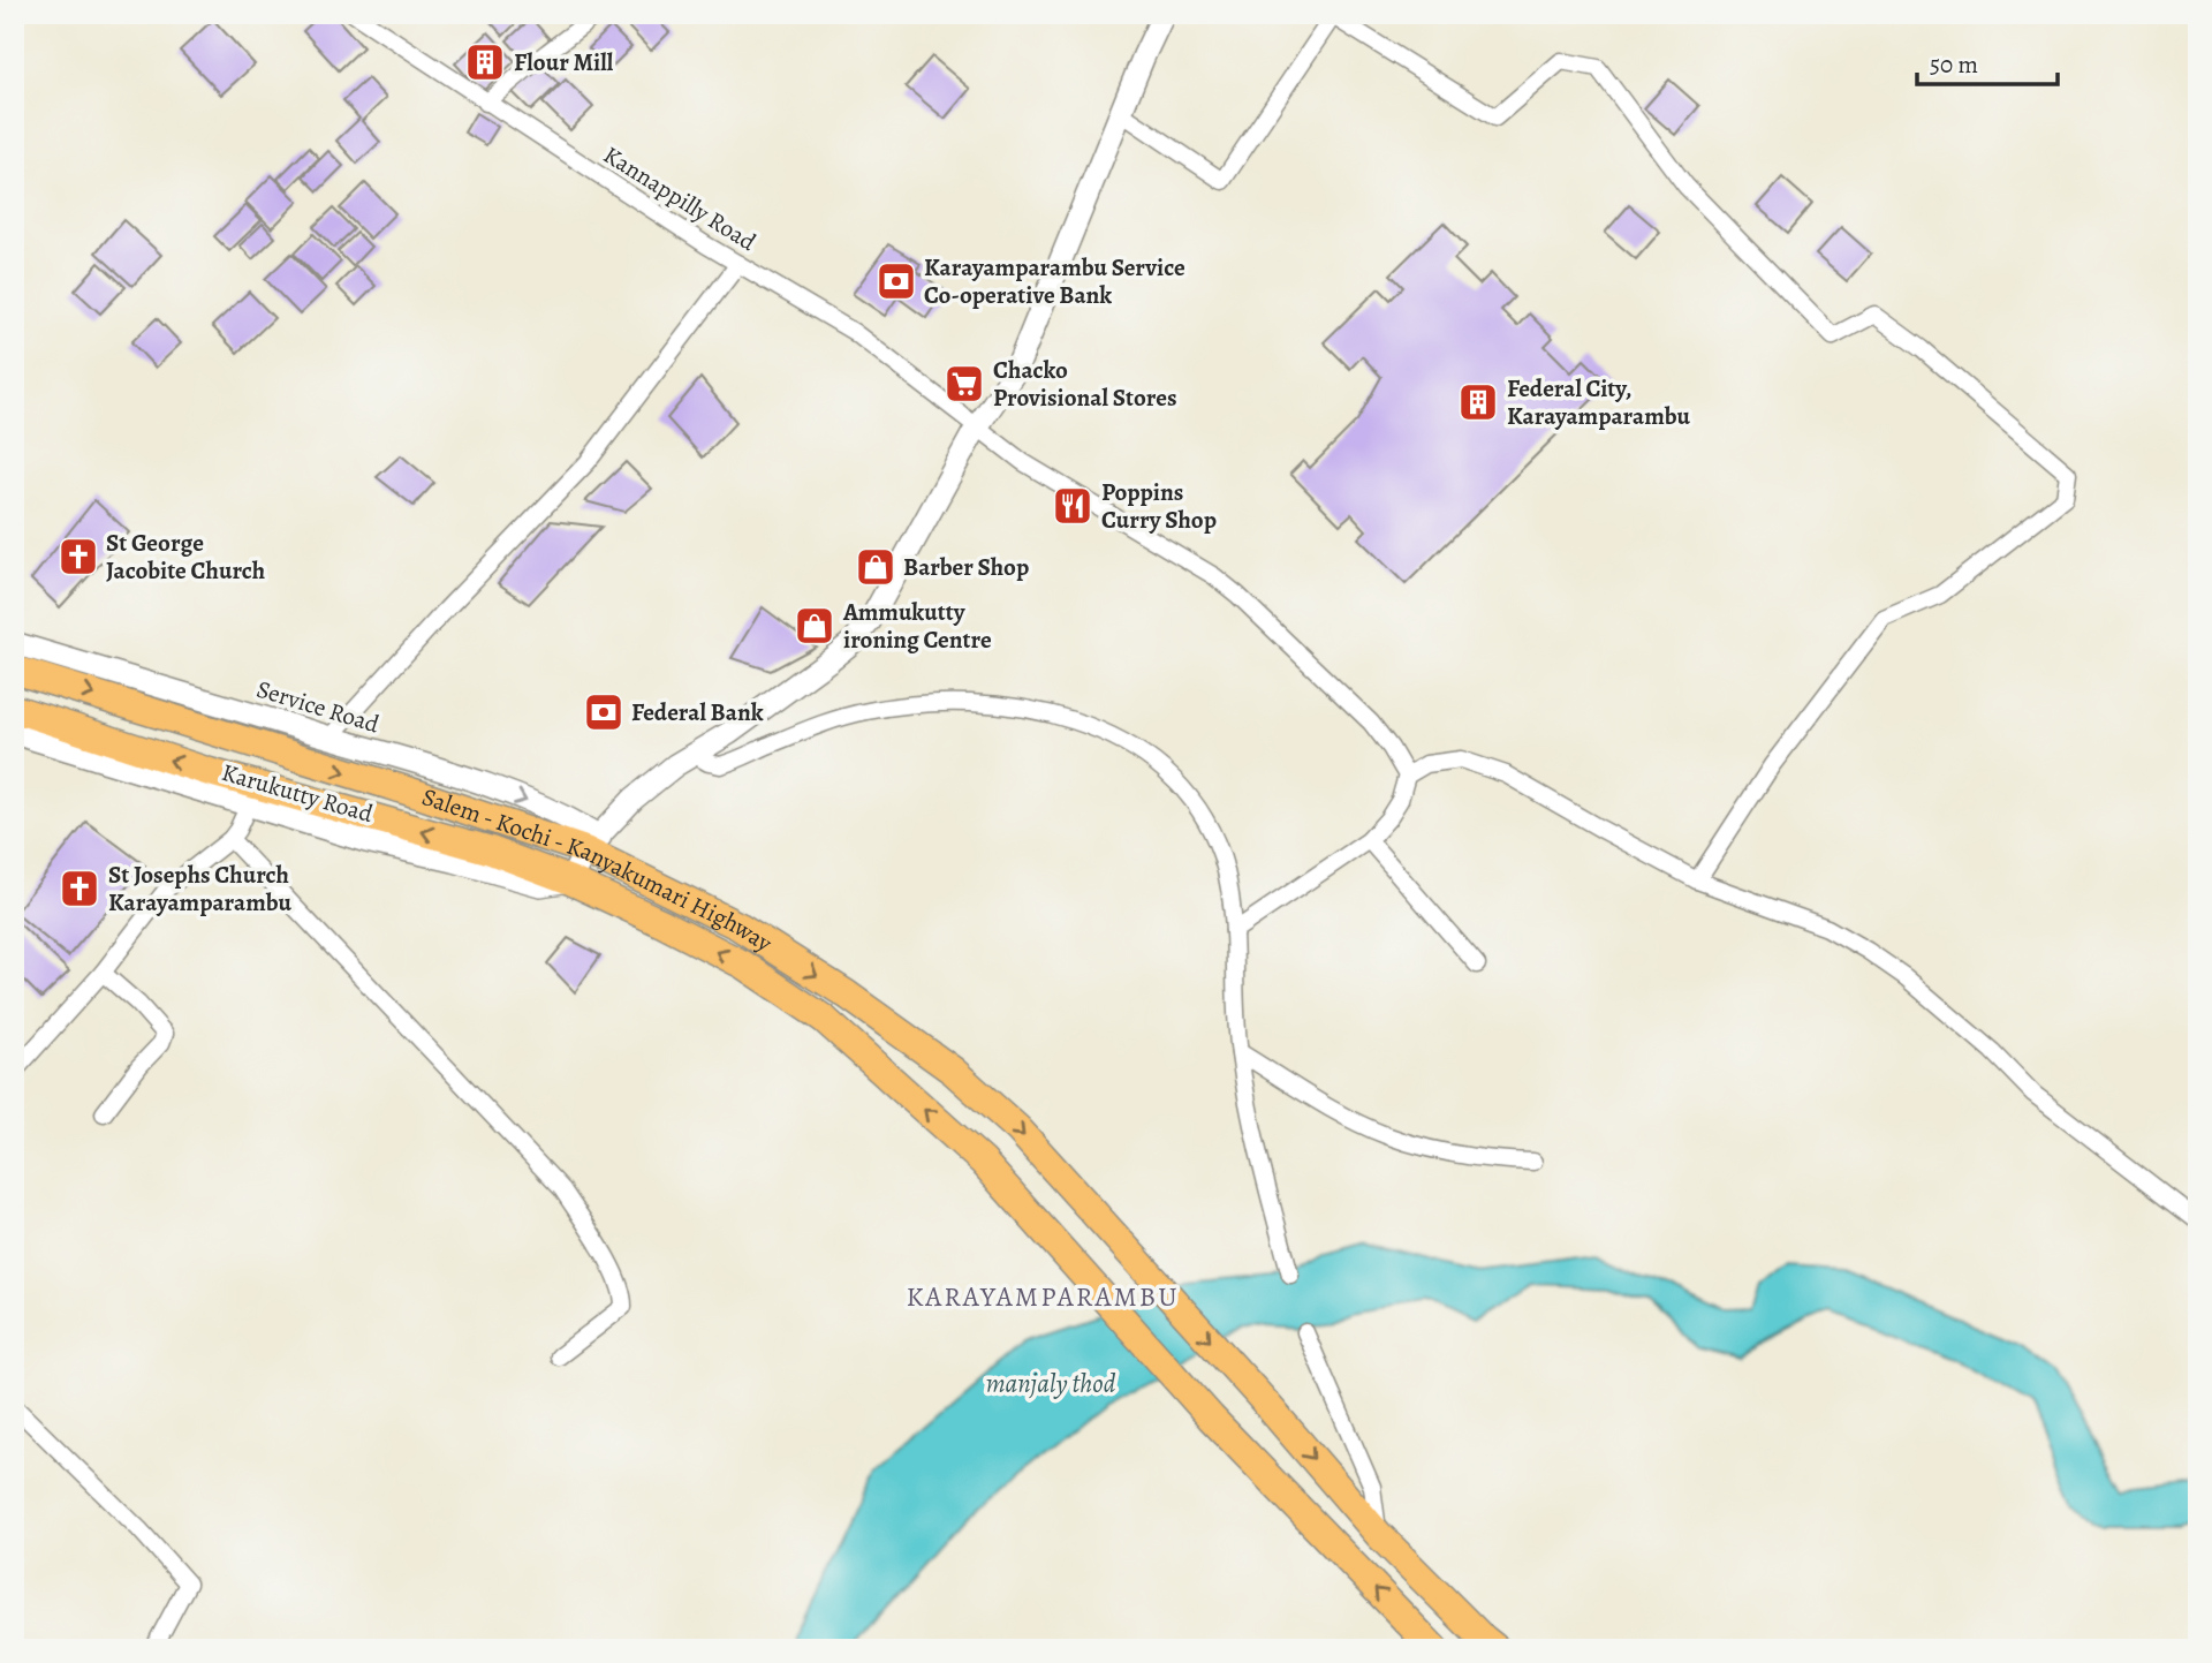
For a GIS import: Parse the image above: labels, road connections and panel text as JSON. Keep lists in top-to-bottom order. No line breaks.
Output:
{"streets":{"highway":["Salem - Kochi - Kanyakumari Highway"],"street":["Kannappilly Road","Service Road","Karukutty Road"]},"crossings":[["Service Road","Salem - Kochi - Kanyakumari Highway"],["Karukutty Road","Salem - Kochi - Kanyakumari Highway"]],"one_way":["Service Road"],"districts":["KARAYAMPARAMBU"],"water":["manjaly thod"],"places":{"building":["Flour Mill","Federal City, Karayamparambu"],"bank":["Karayamparambu Service Co-operative Bank","Federal Bank"],"supermarket":["Chacko Provisional Stores"],"restaurant":["Poppins Curry Shop"],"church":["St George Jacobite Church","St Josephs Church Karayamparambu"],"shop":["Barber Shop","Ammukutty ironing Centre"]},"scale_bar":"50 m"}
